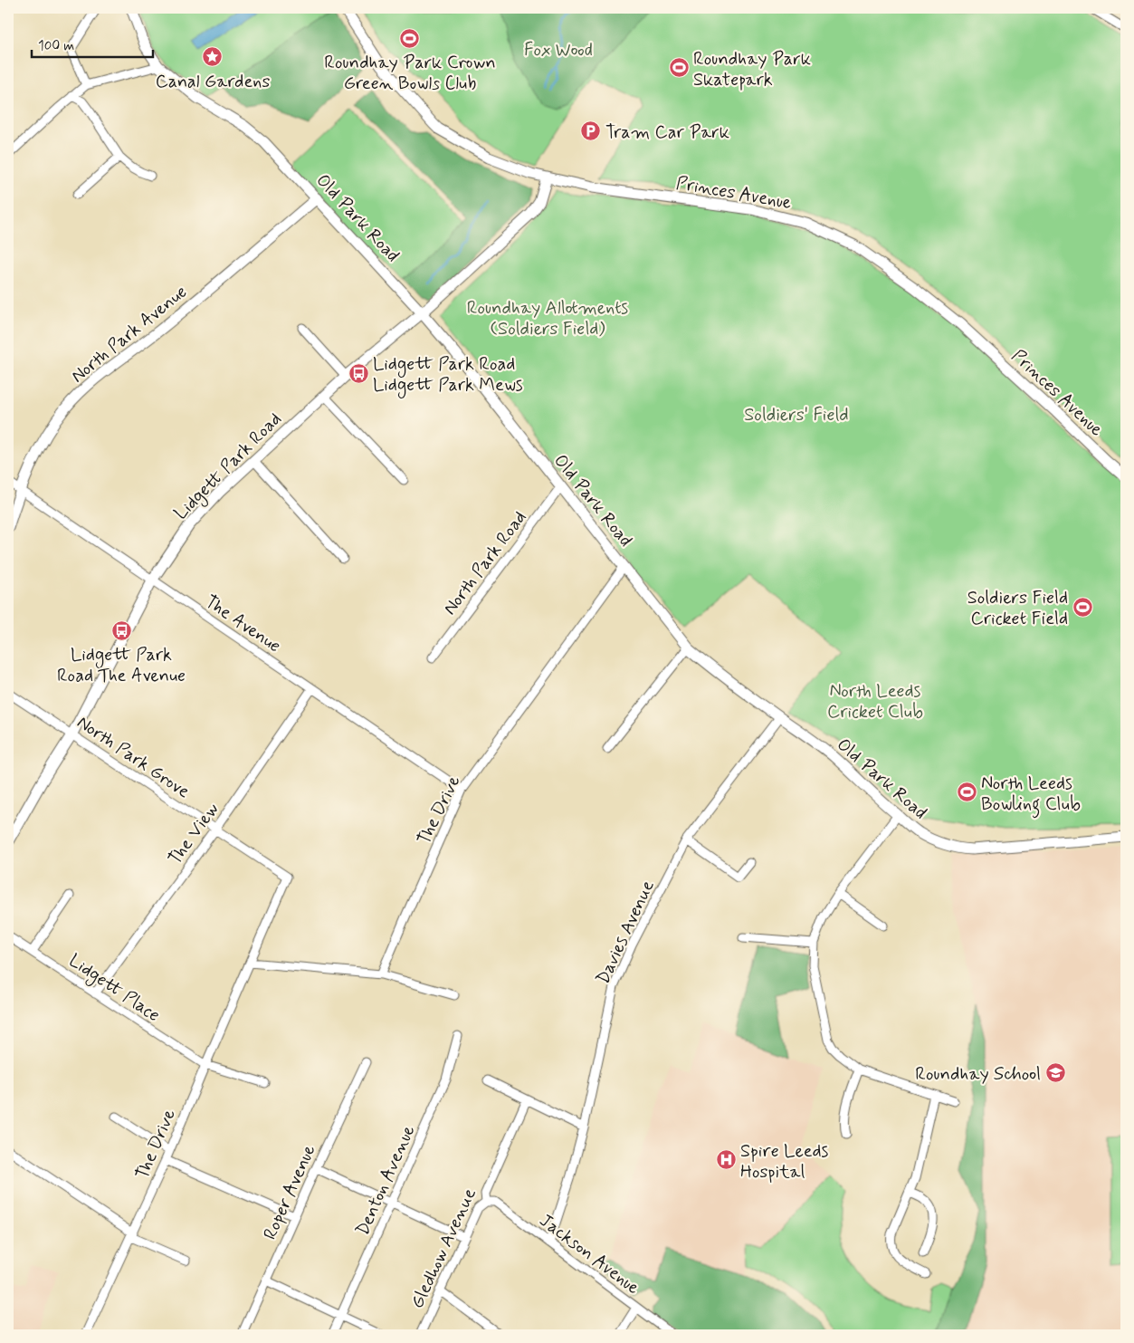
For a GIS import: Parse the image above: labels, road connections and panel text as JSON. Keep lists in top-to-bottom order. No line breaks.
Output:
{"streets":{"street":["Princes Avenue","Old Park Road","North Park Avenue","Lidgett Park Road","North Park Road","The Avenue","North Park Grove","The Drive","The View","Davies Avenue","Lidgett Place","Denton Avenue","Roper Avenue","Gledhow Avenue","Jackson Avenue"]},"crossings":[["Princes Avenue","Lidgett Park Road"],["Old Park Road","North Park Avenue"],["Old Park Road","Lidgett Park Road"],["Old Park Road","North Park Road"],["Old Park Road","The Drive"],["Old Park Road","Davies Avenue"],["North Park Avenue","The Avenue"],["Lidgett Park Road","The Avenue"],["Lidgett Park Road","North Park Grove"],["The Avenue","The Drive"],["The Avenue","The View"],["North Park Grove","The Drive"],["North Park Grove","The View"],["The Drive","Lidgett Place"],["The View","Lidgett Place"],["Davies Avenue","Jackson Avenue"],["Gledhow Avenue","Jackson Avenue"]],"parks":["Fox Wood","Roundhay Allotments (Soldiers Field)","Soldiers' Field","North Leeds Cricket Club"],"places":{"sports":["Roundhay Park Crown Green Bowls Club","Roundhay Park Skatepark","Soldiers Field Cricket Field","North Leeds Bowling Club"],"place":["Canal Gardens"],"parking":["Tram Car Park"],"bus stop":["Lidgett Park Road Lidgett Park Mews","Lidgett Park Road The Avenue"],"school or university":["Roundhay School"],"hospital":["Spire Leeds Hospital"]},"scale_bar":"100 m"}
